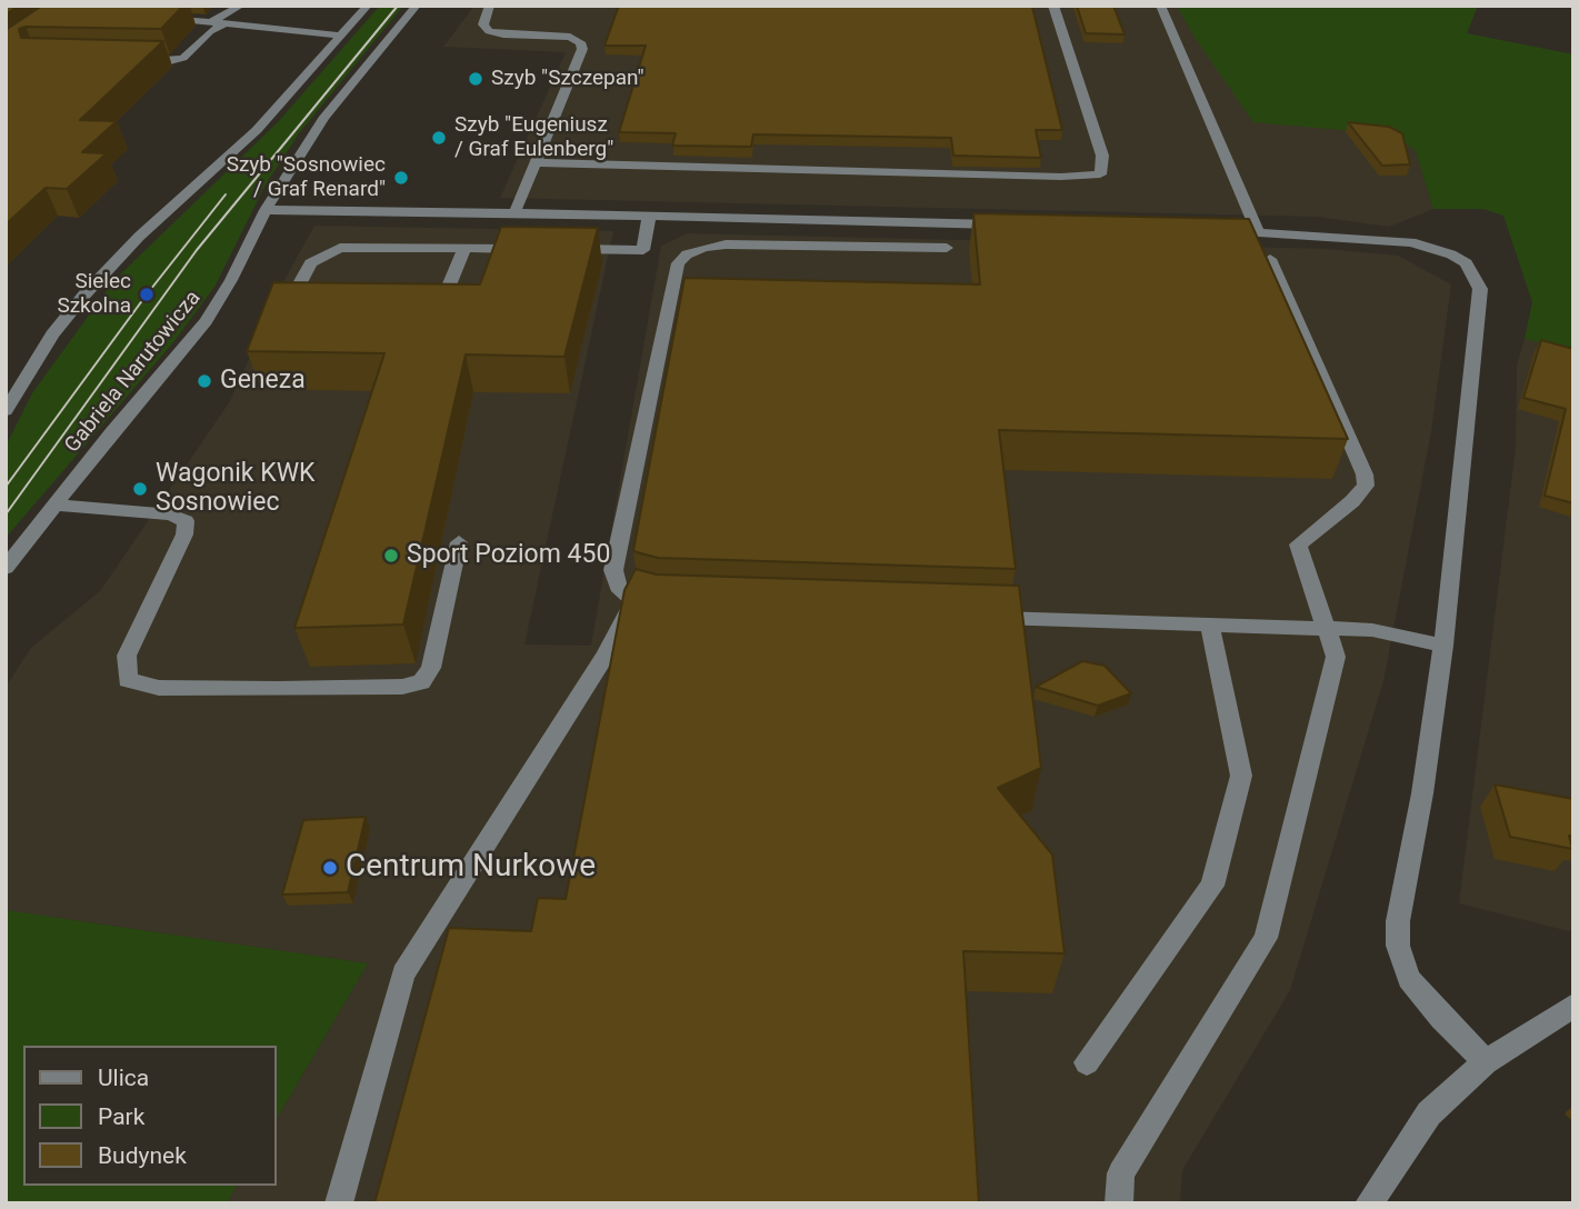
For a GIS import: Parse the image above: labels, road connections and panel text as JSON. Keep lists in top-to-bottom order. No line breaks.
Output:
{"streets":{"street":["Gabriela Narutowicza"]},"places":["Szyb \"Szczepan\"","Szyb \"Eugeniusz / Graf Eulenberg\"","Szyb \"Sosnowiec / Graf Renard\"","Sielec Szkolna","Geneza","Wagonik KWK Sosnowiec","Sport Poziom 450","Centrum Nurkowe"],"legend":["Ulica","Park","Budynek"]}
